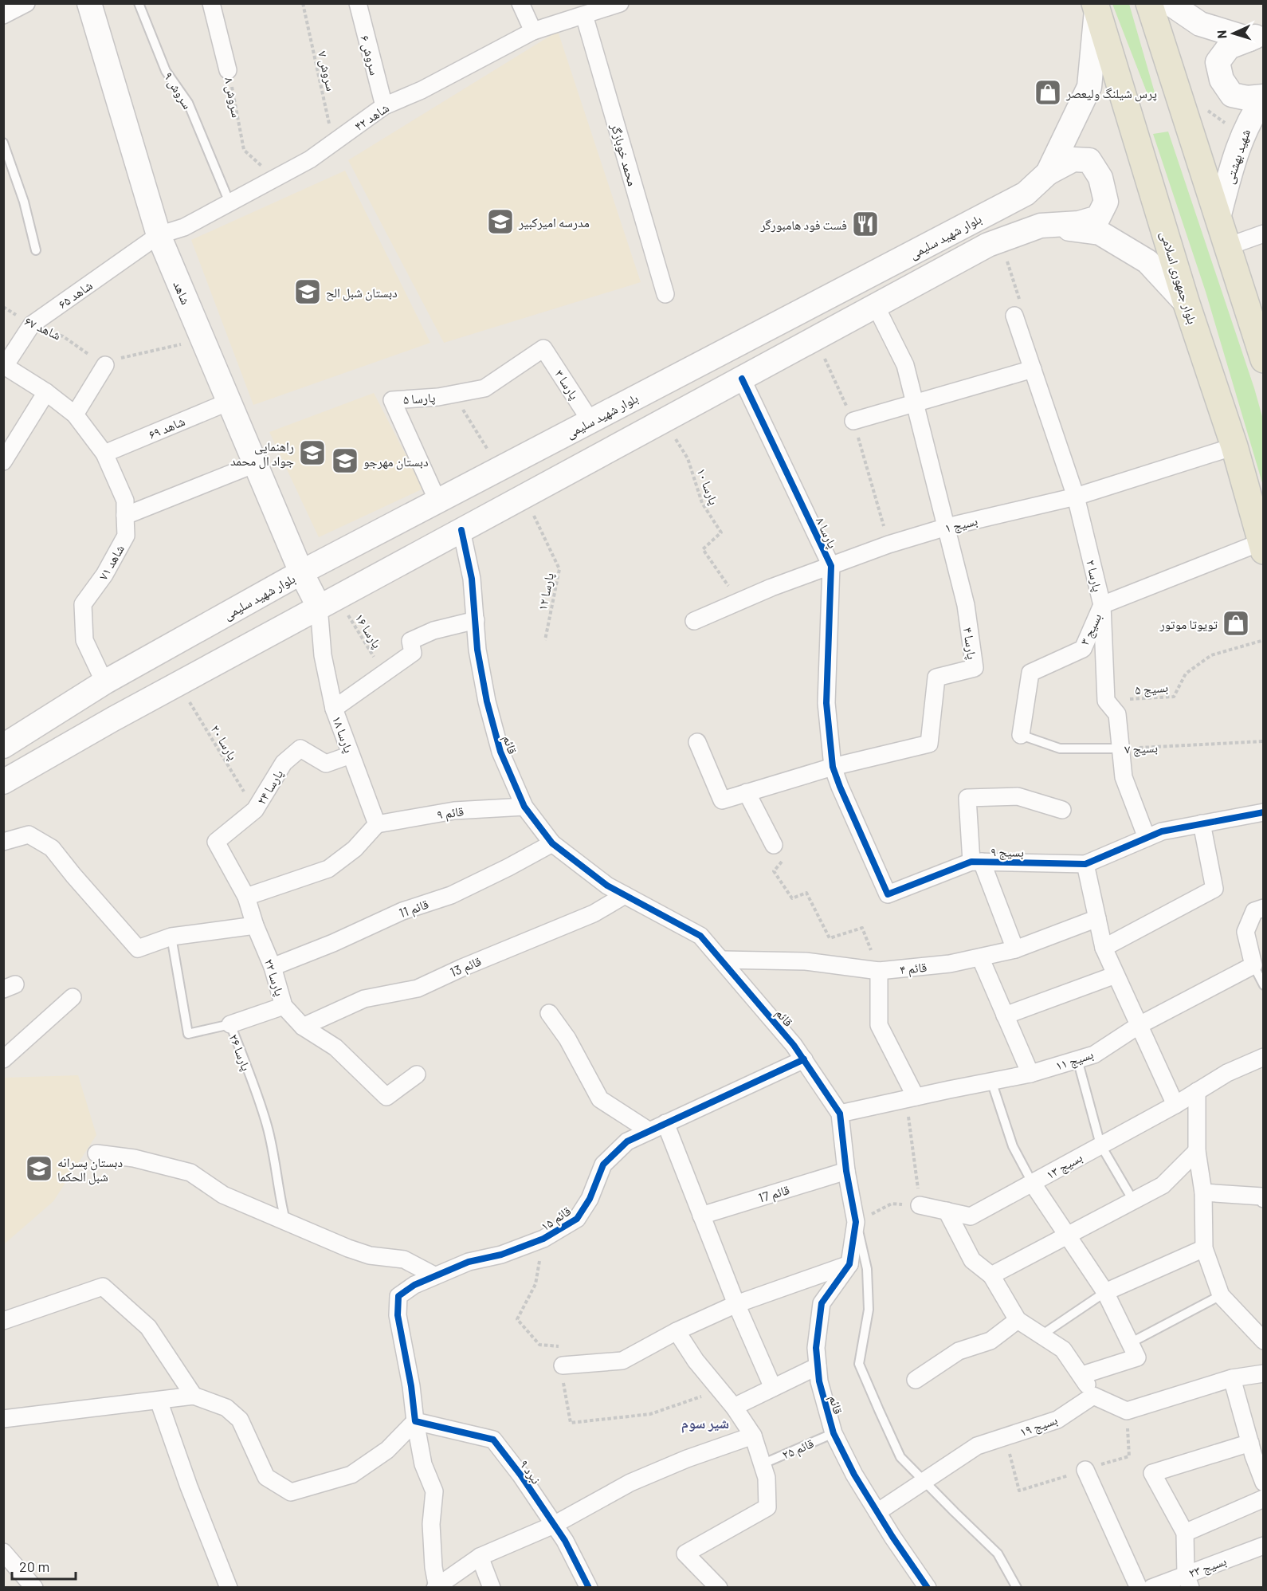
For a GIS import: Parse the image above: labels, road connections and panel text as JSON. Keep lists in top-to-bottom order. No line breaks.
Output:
{"streets":{"main road":["شهید بهشتی","بلوار شهید سلیمی","بلوار جمهوری اسلامی","شاهد"],"street":["سروش ۶","سروش ۸","شاهد ۴۲","محمد خوبازگر","شاهد ۶۵","پارسا ۳","پارسا ۵","شاهد ۶۹","بسیج ۱","پارسا ۸","شاهد ۷۱","پارسا ۲","بسیج ۳","پارسا ۴","پارسا ۱۸","قائم","پارسا ۲۴","قائم ۹","بسیج ۹","قائم 11","قائم 13","قائم ۴","پارسا ۲۲","بسیج ۱۱","بسیج ۱۳","قائم 17","قائم ۱۵","بسیج ۱۹","نبرد ۹","بسیج ۲۳"],"lane":["سروش ۹","بسیج ۷","پارسا ۲۶","قائم ۲۵"],"path":["سروش ۷","شاهد ۶۷","پارسا ۱۰","پارسا ۱۲","پارسا ۱۶","بسیج ۵","پارسا ۲۰"]},"crossings":[["سروش ۶","شاهد ۴۲"],["سروش ۷","شاهد ۴۲"],["سروش ۹","شاهد ۴۲"],["سروش ۸","شاهد ۴۲"],["شاهد ۴۲","محمد خوبازگر"],["شاهد ۴۲","شاهد"],["شاهد ۴۲","شاهد ۶۵"],["بلوار شهید سلیمی","بلوار جمهوری اسلامی"],["بلوار شهید سلیمی","شاهد"],["بلوار شهید سلیمی","پارسا ۳"],["بلوار شهید سلیمی","پارسا ۵"],["بلوار شهید سلیمی","شاهد ۷۱"],["بلوار جمهوری اسلامی","بسیج ۱"],["بلوار جمهوری اسلامی","بسیج ۳"],["شاهد","شاهد ۶۵"],["شاهد","شاهد ۶۹"],["شاهد","پارسا ۱۶"],["شاهد","پارسا ۱۸"],["شاهد ۶۵","شاهد ۶۷"],["شاهد ۶۵","شاهد ۷۱"],["پارسا ۳","پارسا ۵"],["شاهد ۶۹","شاهد ۷۱"],["پارسا ۱۰","بسیج ۱"],["بسیج ۱","پارسا ۸"],["بسیج ۱","پارسا ۲"],["بسیج ۱","پارسا ۴"],["پارسا ۸","پارسا ۴"],["پارسا ۸","بسیج ۹"],["پارسا ۲","بسیج ۳"],["پارسا ۲","بسیج ۵"],["پارسا ۲","بسیج ۷"],["پارسا ۲","بسیج ۹"],["بسیج ۳","بسیج ۷"],["پارسا ۱۶","پارسا ۱۸"],["پارسا ۴","بسیج ۹"],["پارسا ۱۸","پارسا ۲۴"],["پارسا ۱۸","قائم ۹"],["پارسا ۲۰","پارسا ۲۴"],["قائم","قائم ۹"],["قائم","قائم 11"],["قائم","قائم 13"],["قائم","قائم ۴"],["قائم","بسیج ۱۱"],["قائم","قائم 17"],["قائم","قائم ۱۵"],["قائم","بسیج ۱۹"],["قائم","قائم ۲۵"],["پارسا ۲۴","پارسا ۲۲"],["قائم 11","پارسا ۲۲"],["قائم 13","پارسا ۲۲"],["قائم ۱۵","نبرد ۹"]],"districts":["شیر سوم"],"places":{"shop":["پرس شیلنگ ولیعصر","تویوتا موتور"],"school or university":["مدرسه امیرکبیر","دبستان شبل الح","راهنمایی جواد ال محمد","دبستان مهرجو","دبستان پسرانه شبل الحکما"],"restaurant":["فست فود هامبورگر"]},"scale_bar":"20 m","north":"left"}
